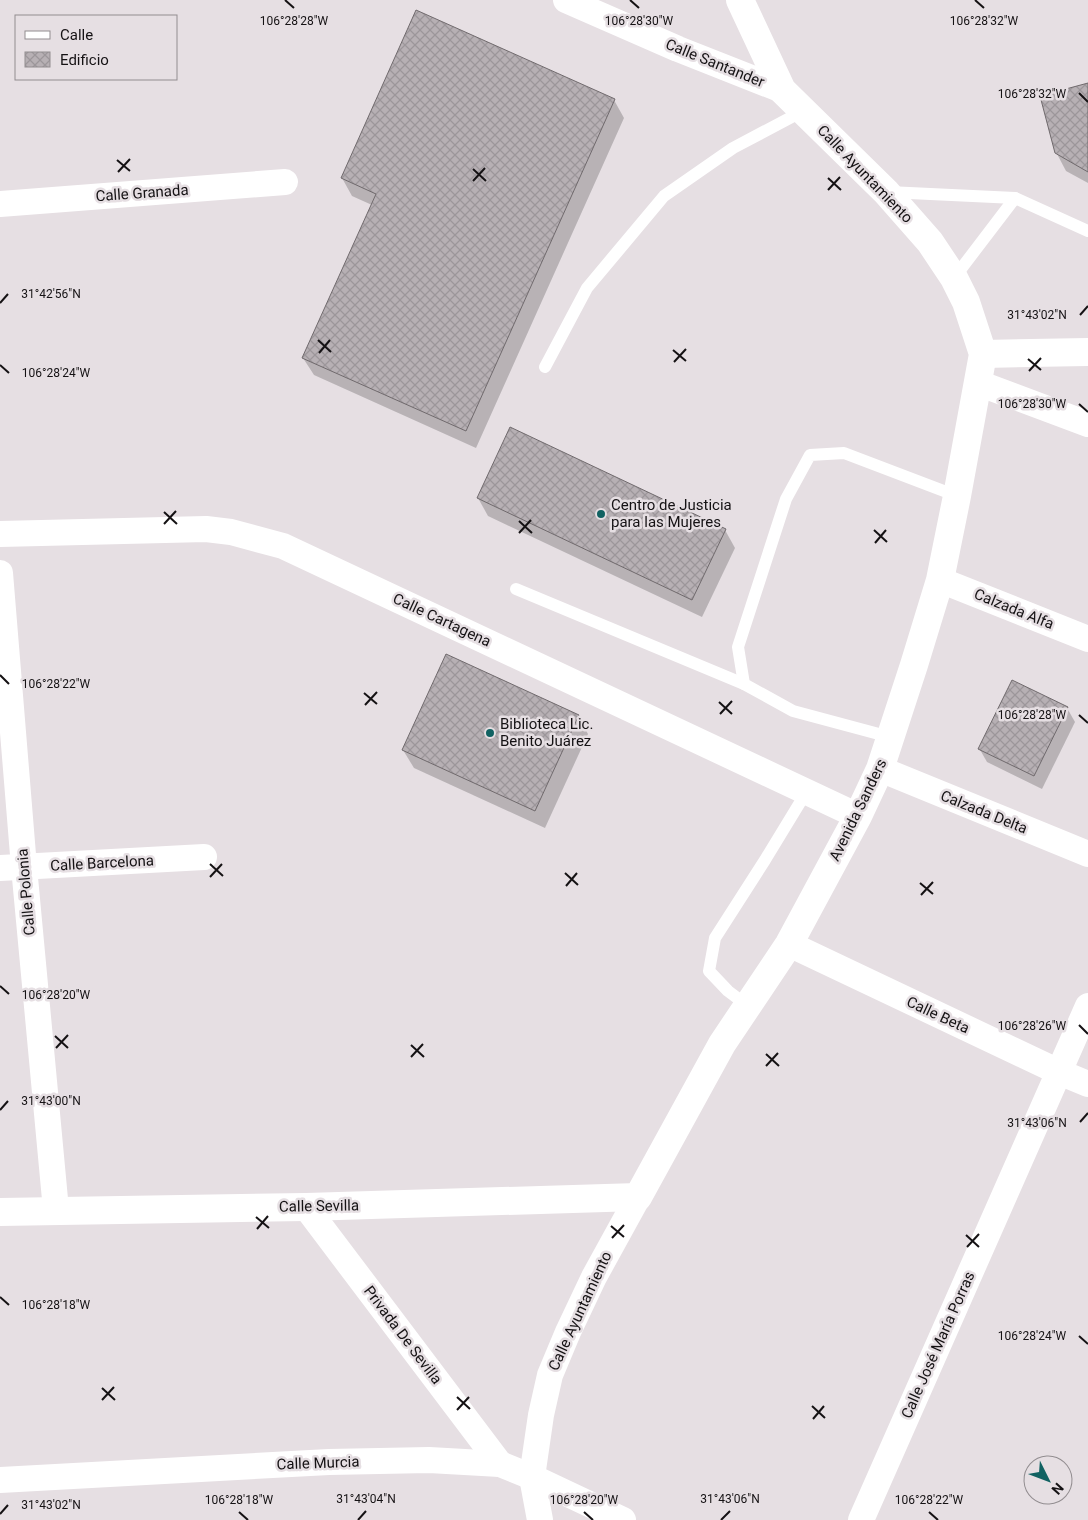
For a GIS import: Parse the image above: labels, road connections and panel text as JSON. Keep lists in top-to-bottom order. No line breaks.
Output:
{"streets":{"main road":["Calle Ayuntamiento","Avenida Sanders","Calle Sevilla"],"street":["Calle Santander","Calle Granada","Calzada Alfa","Calle Cartagena","Calzada Delta","Calle Barcelona","Calle Polonia","Calle Beta","Privada De Sevilla","Calle José María Porras","Calle Murcia"]},"crossings":[["Calle Santander","Calle Ayuntamiento"],["Calle Ayuntamiento","Avenida Sanders"],["Calle Ayuntamiento","Calle Sevilla"],["Calle Ayuntamiento","Calle Murcia"],["Calzada Alfa","Avenida Sanders"],["Calle Cartagena","Avenida Sanders"],["Avenida Sanders","Calzada Delta"],["Avenida Sanders","Calle Beta"],["Avenida Sanders","Calle Sevilla"],["Calle Barcelona","Calle Polonia"],["Calle Polonia","Calle Sevilla"],["Calle Beta","Calle José María Porras"],["Calle Sevilla","Privada De Sevilla"],["Privada De Sevilla","Calle Murcia"]],"places":["Centro de Justicia para las Mujeres","Biblioteca Lic. Benito Juárez"],"legend":["Calle","Edificio"],"north":"bottom right","coordinates":["106°28'28\"W","106°28'30\"W","106°28'32\"W","31°42'56\"N","31°43'02\"N","106°28'24\"W","106°28'22\"W","106°28'20\"W","106°28'26\"W","31°43'00\"N","31°43'06\"N","106°28'18\"W","31°43'04\"N"]}
